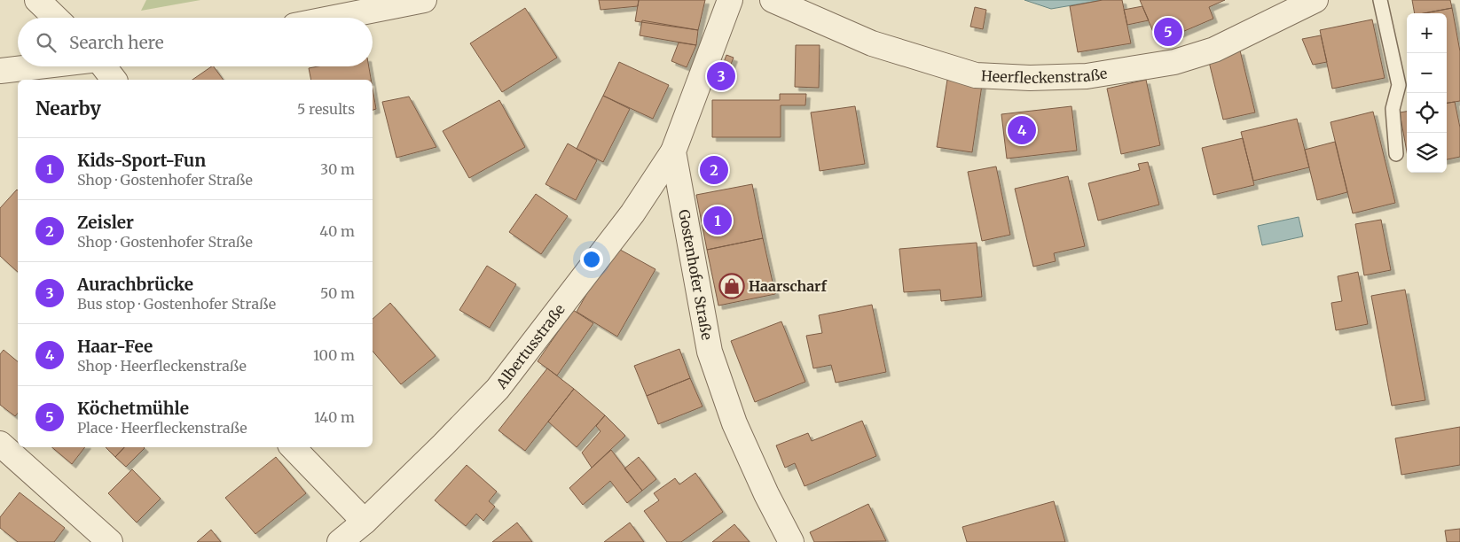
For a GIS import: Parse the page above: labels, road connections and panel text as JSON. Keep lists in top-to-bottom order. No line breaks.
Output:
{"streets":{"street":["Heerfleckenstraße","Gostenhofer Straße","Albertusstraße"]},"crossings":[["Gostenhofer Straße","Albertusstraße"]],"places":{"shop":["Haarscharf"]},"page":{"map_buttons":["+","−"],"pins":["5","3","4","2","1"],"search":"Search here","heading":["Nearby","5 results"],"list":[{"mark":"1","name":"Kids-Sport-Fun","note":"Shop · Gostenhofer Straße","value":"30 m"},{"mark":"2","name":"Zeisler","note":"Shop · Gostenhofer Straße","value":"40 m"},{"mark":"3","name":"Aurachbrücke","note":"Bus stop · Gostenhofer Straße","value":"50 m"},{"mark":"4","name":"Haar-Fee","note":"Shop · Heerfleckenstraße","value":"100 m"},{"mark":"5","name":"Köchetmühle","note":"Place · Heerfleckenstraße","value":"140 m"}]}}
